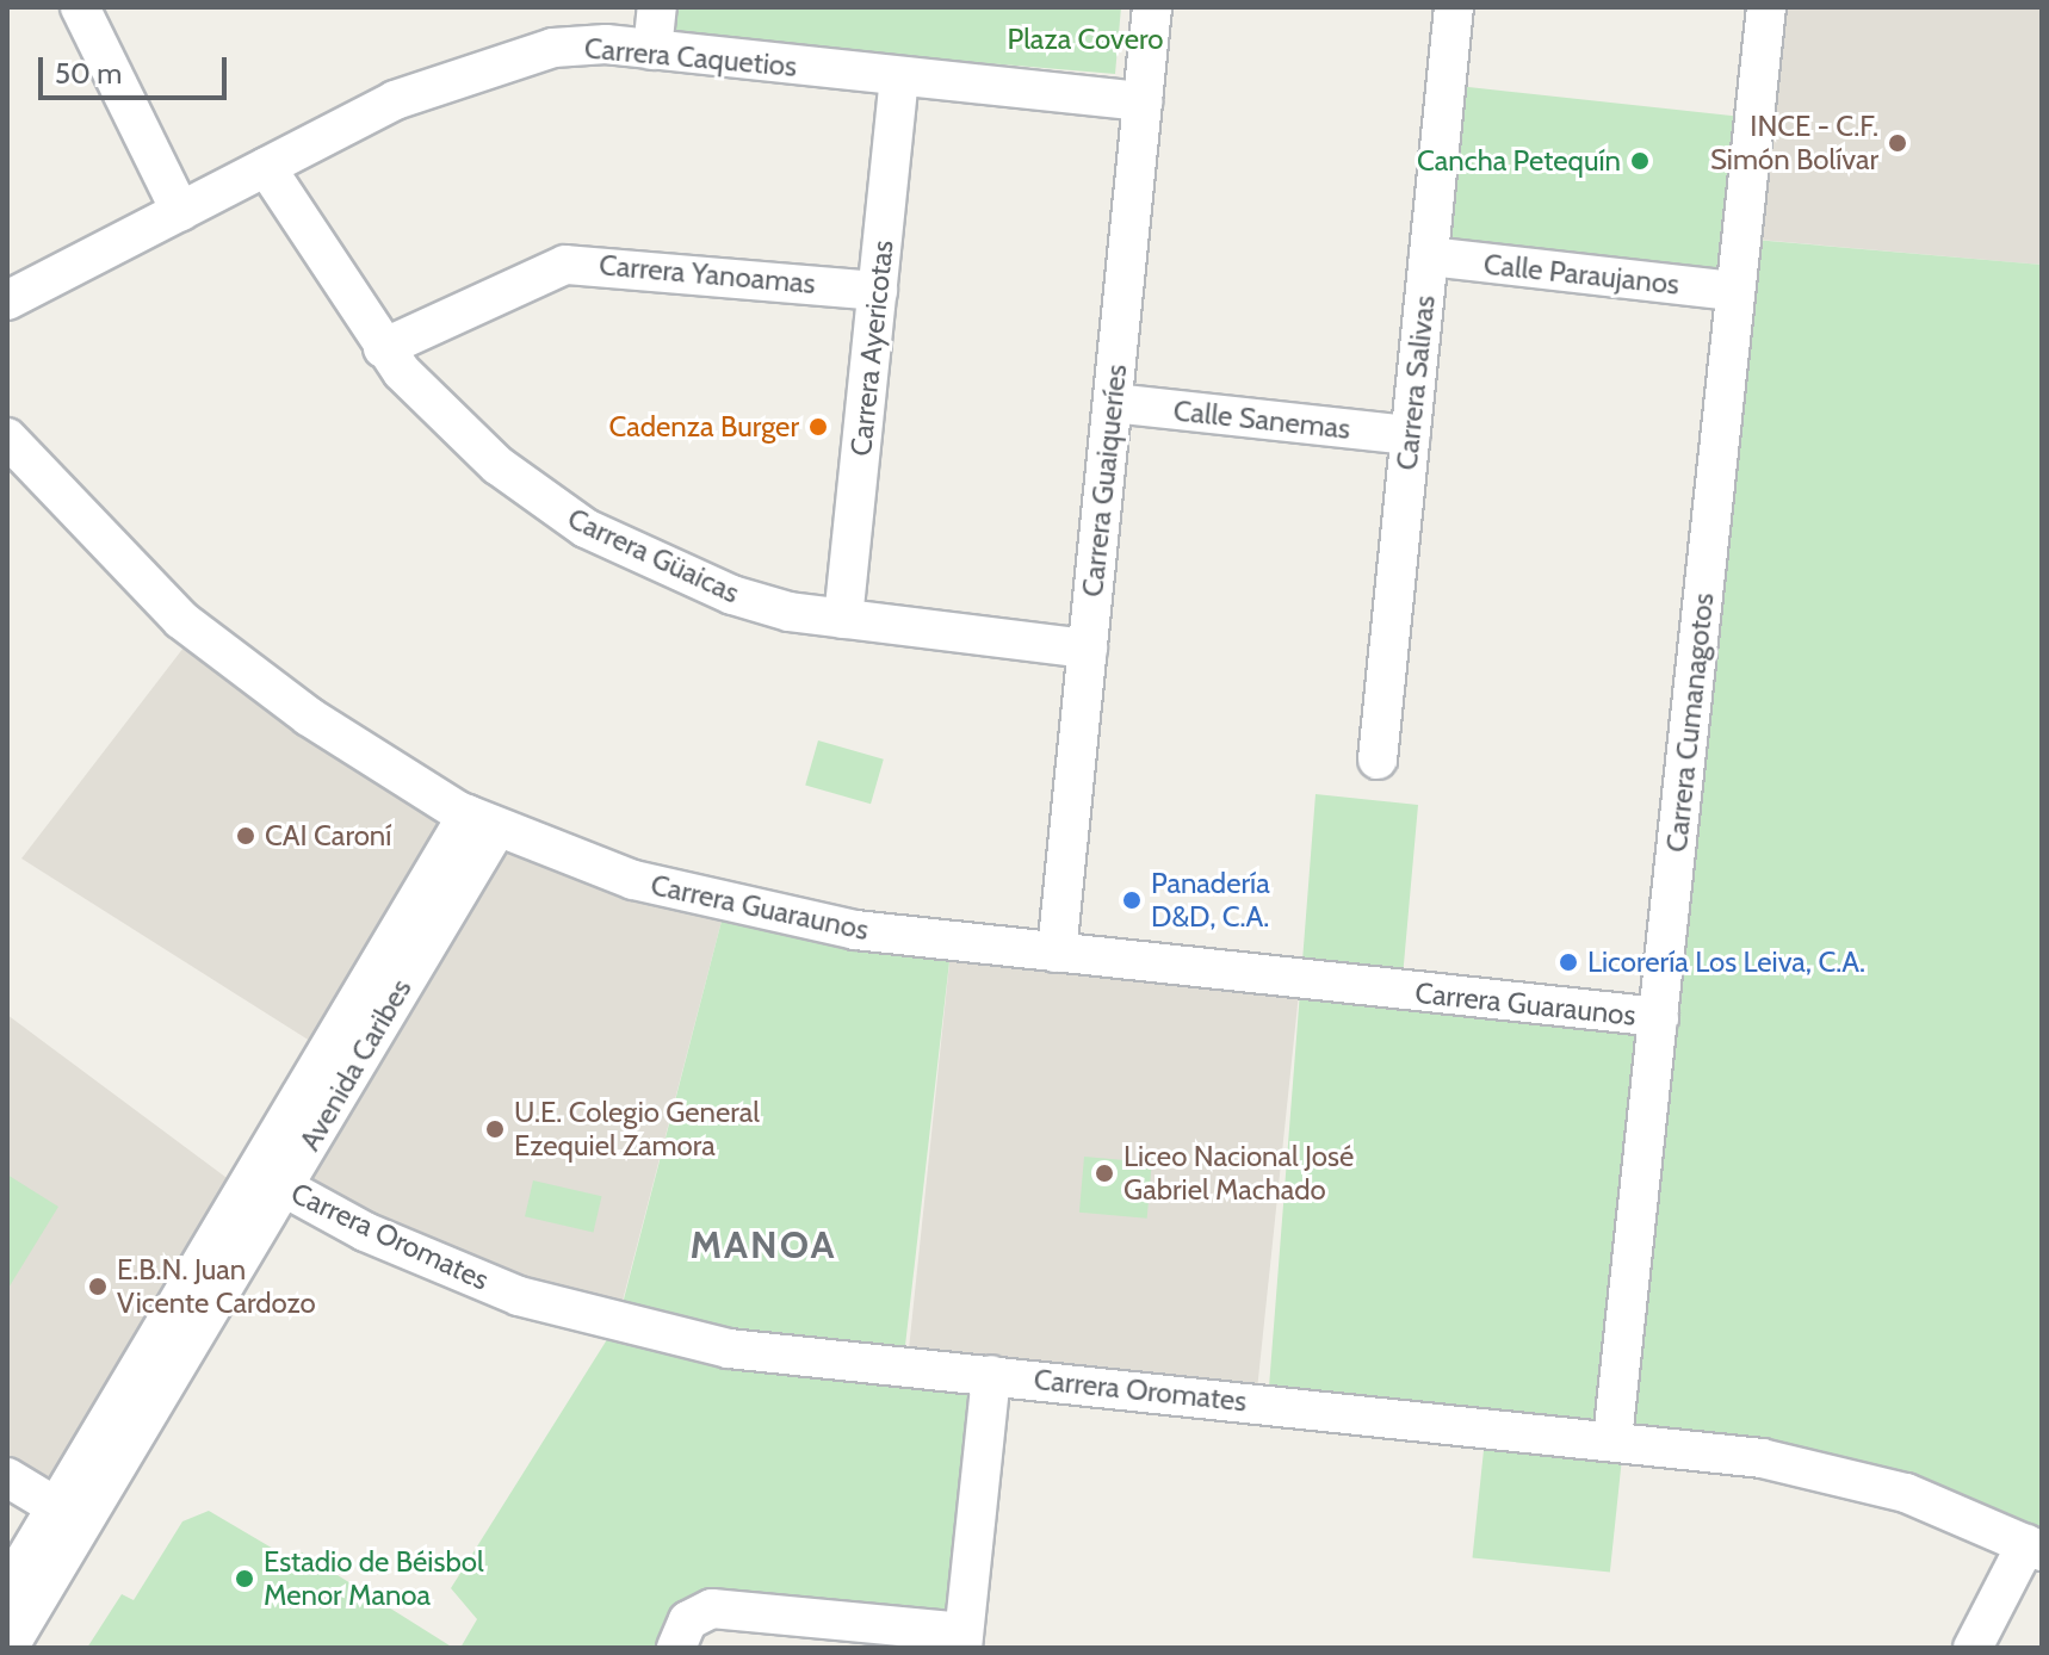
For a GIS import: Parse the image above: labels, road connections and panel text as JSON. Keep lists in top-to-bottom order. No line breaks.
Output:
{"streets":{"street":["Carrera Caquetios","Carrera Yanoamas","Calle Paraujanos","Carrera Ayericotas","Carrera Salivas","Calle Sanemas","Carrera Guaiqueríes","Carrera Güaicas","Carrera Cumanagotos","Carrera Guaraunos","Avenida Caribes","Carrera Oromates"]},"crossings":[["Carrera Caquetios","Carrera Ayericotas"],["Carrera Caquetios","Carrera Guaiqueríes"],["Carrera Caquetios","Carrera Güaicas"],["Carrera Yanoamas","Carrera Ayericotas"],["Carrera Yanoamas","Carrera Güaicas"],["Calle Paraujanos","Carrera Salivas"],["Calle Paraujanos","Carrera Cumanagotos"],["Carrera Ayericotas","Carrera Güaicas"],["Carrera Salivas","Calle Sanemas"],["Calle Sanemas","Carrera Guaiqueríes"],["Carrera Guaiqueríes","Carrera Güaicas"],["Carrera Guaiqueríes","Carrera Guaraunos"],["Carrera Cumanagotos","Carrera Guaraunos"],["Carrera Cumanagotos","Carrera Oromates"],["Carrera Guaraunos","Avenida Caribes"],["Avenida Caribes","Carrera Oromates"]],"districts":["MANOA"],"parks":["Plaza Covero"],"places":["INCE - C.F. Simón Bolívar","Cancha Petequín","Cadenza Burger","CAI Caroní","Panadería D&D, C.A.","Licorería Los Leiva, C.A.","U.E. Colegio General Ezequiel Zamora","Liceo Nacional José Gabriel Machado","E.B.N. Juan Vicente Cardozo","Estadio de Béisbol Menor Manoa"],"scale_bar":"50 m"}
